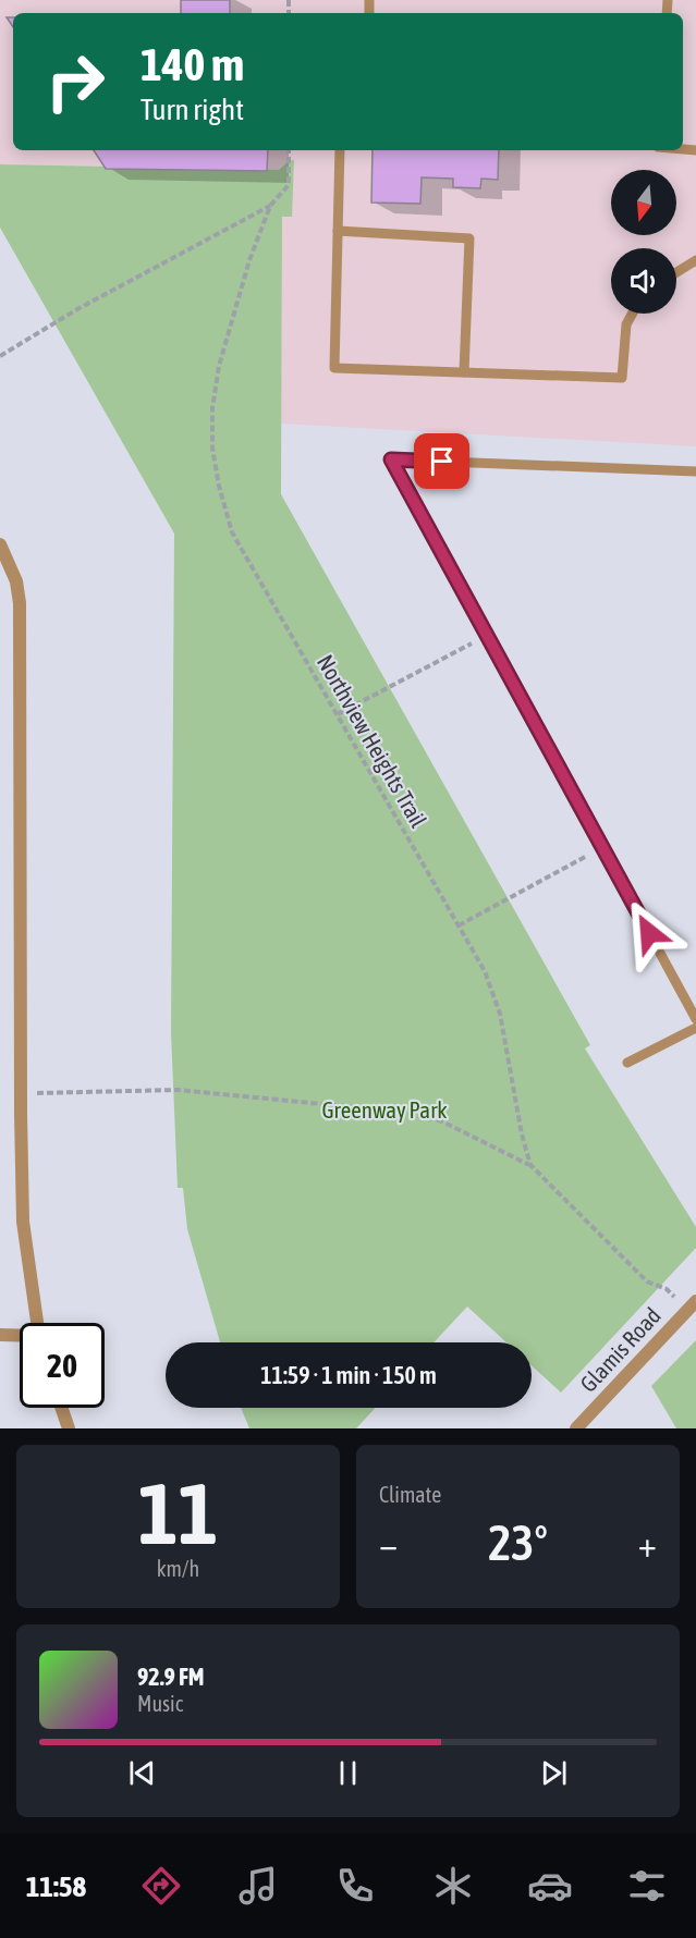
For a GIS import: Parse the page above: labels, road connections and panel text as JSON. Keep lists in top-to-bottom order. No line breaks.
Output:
{"streets":{"street":["Glamis Road"],"path":["Northview Heights Trail"]},"parks":["Greenway Park"],"north":"bottom","page":{"turn":["140 m","Turn right"],"limit":"20","trip":"11:59 · 1 min · 150 m","tile":[["11","km/h"],"Climate"],"heat":["−","23°","+"],"song":["92.9 FM","Music"],"tabs":"11:58"}}
